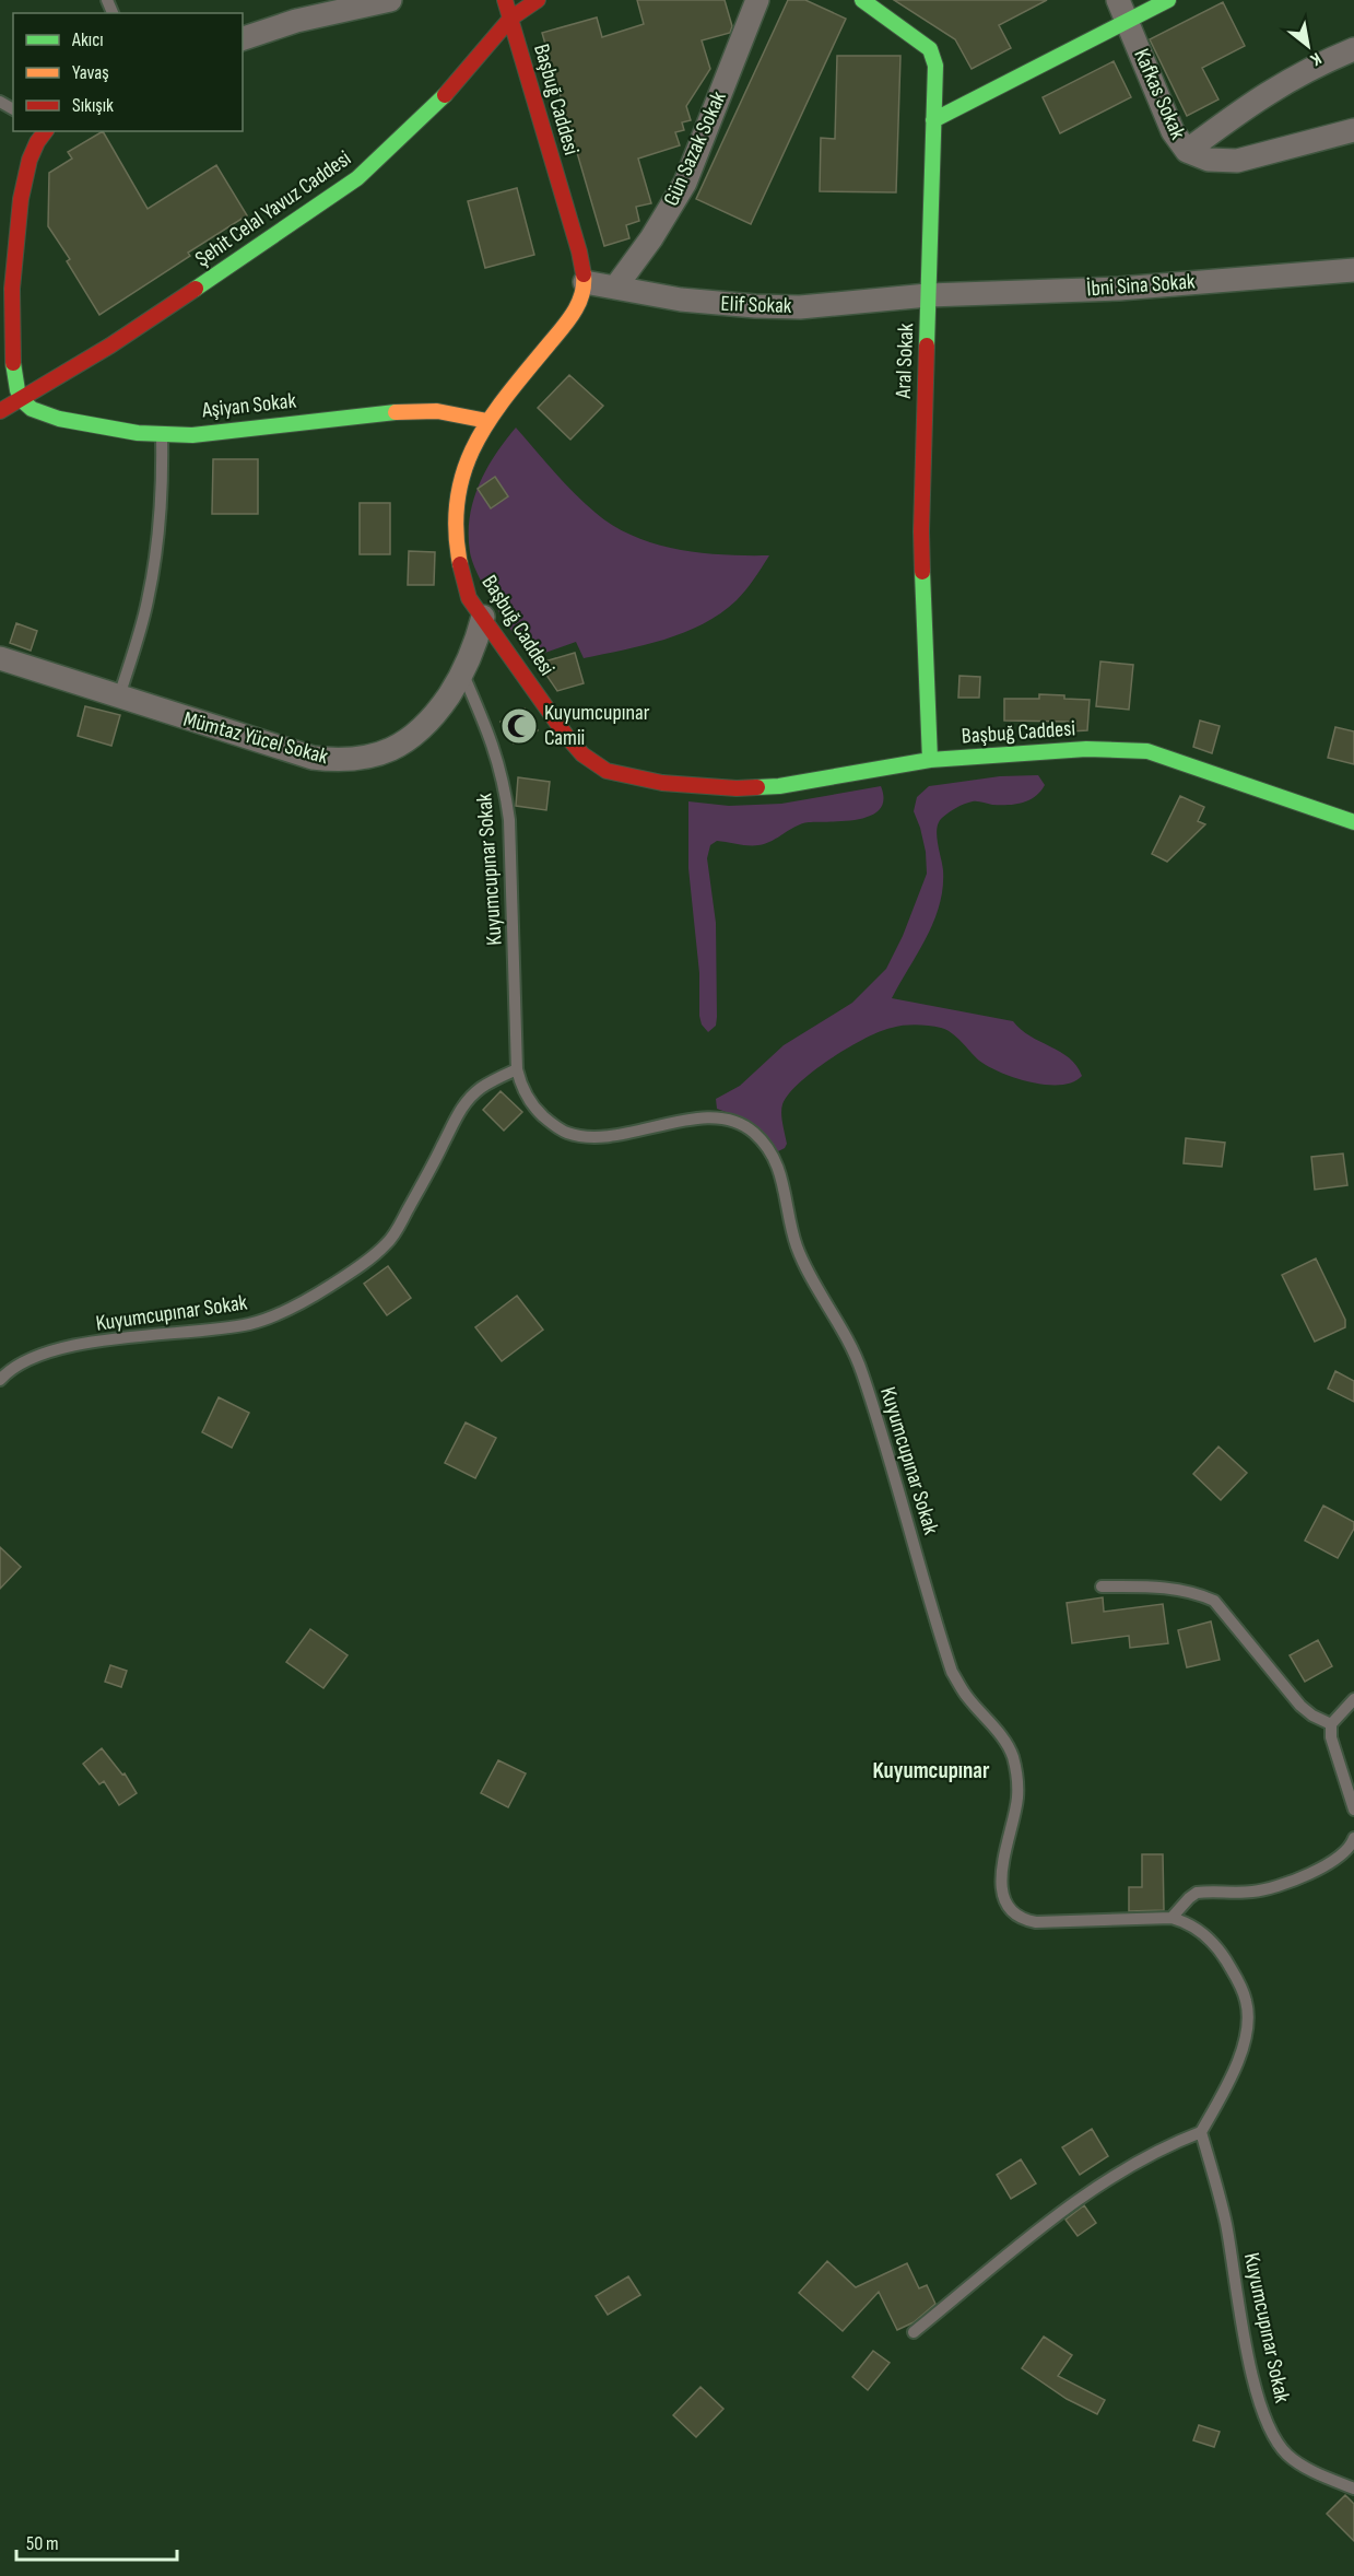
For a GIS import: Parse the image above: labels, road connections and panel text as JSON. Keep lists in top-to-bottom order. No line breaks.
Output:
{"streets":{"street":["Kafkas Sokak","Başbuğ Caddesi","Gün Sazak Sokak","Şehit Celal Yavuz Caddesi","İbni Sina Sokak","Elif Sokak","Aral Sokak","Aşiyan Sokak","Mümtaz Yücel Sokak"],"lane":["Kuyumcupınar Sokak"]},"crossings":[["Başbuğ Caddesi","Şehit Celal Yavuz Caddesi"],["Başbuğ Caddesi","Elif Sokak"],["Başbuğ Caddesi","Aral Sokak"],["Başbuğ Caddesi","Aşiyan Sokak"],["Başbuğ Caddesi","Mümtaz Yücel Sokak"],["Gün Sazak Sokak","Elif Sokak"],["Şehit Celal Yavuz Caddesi","Aşiyan Sokak"],["İbni Sina Sokak","Elif Sokak"],["İbni Sina Sokak","Aral Sokak"],["Elif Sokak","Aral Sokak"],["Mümtaz Yücel Sokak","Kuyumcupınar Sokak"]],"districts":["Kuyumcupınar"],"places":{"mosque":["Kuyumcupınar Camii"]},"legend":["Akıcı","Yavaş","Sıkışık"],"scale_bar":"50 m","north":"bottom right"}
